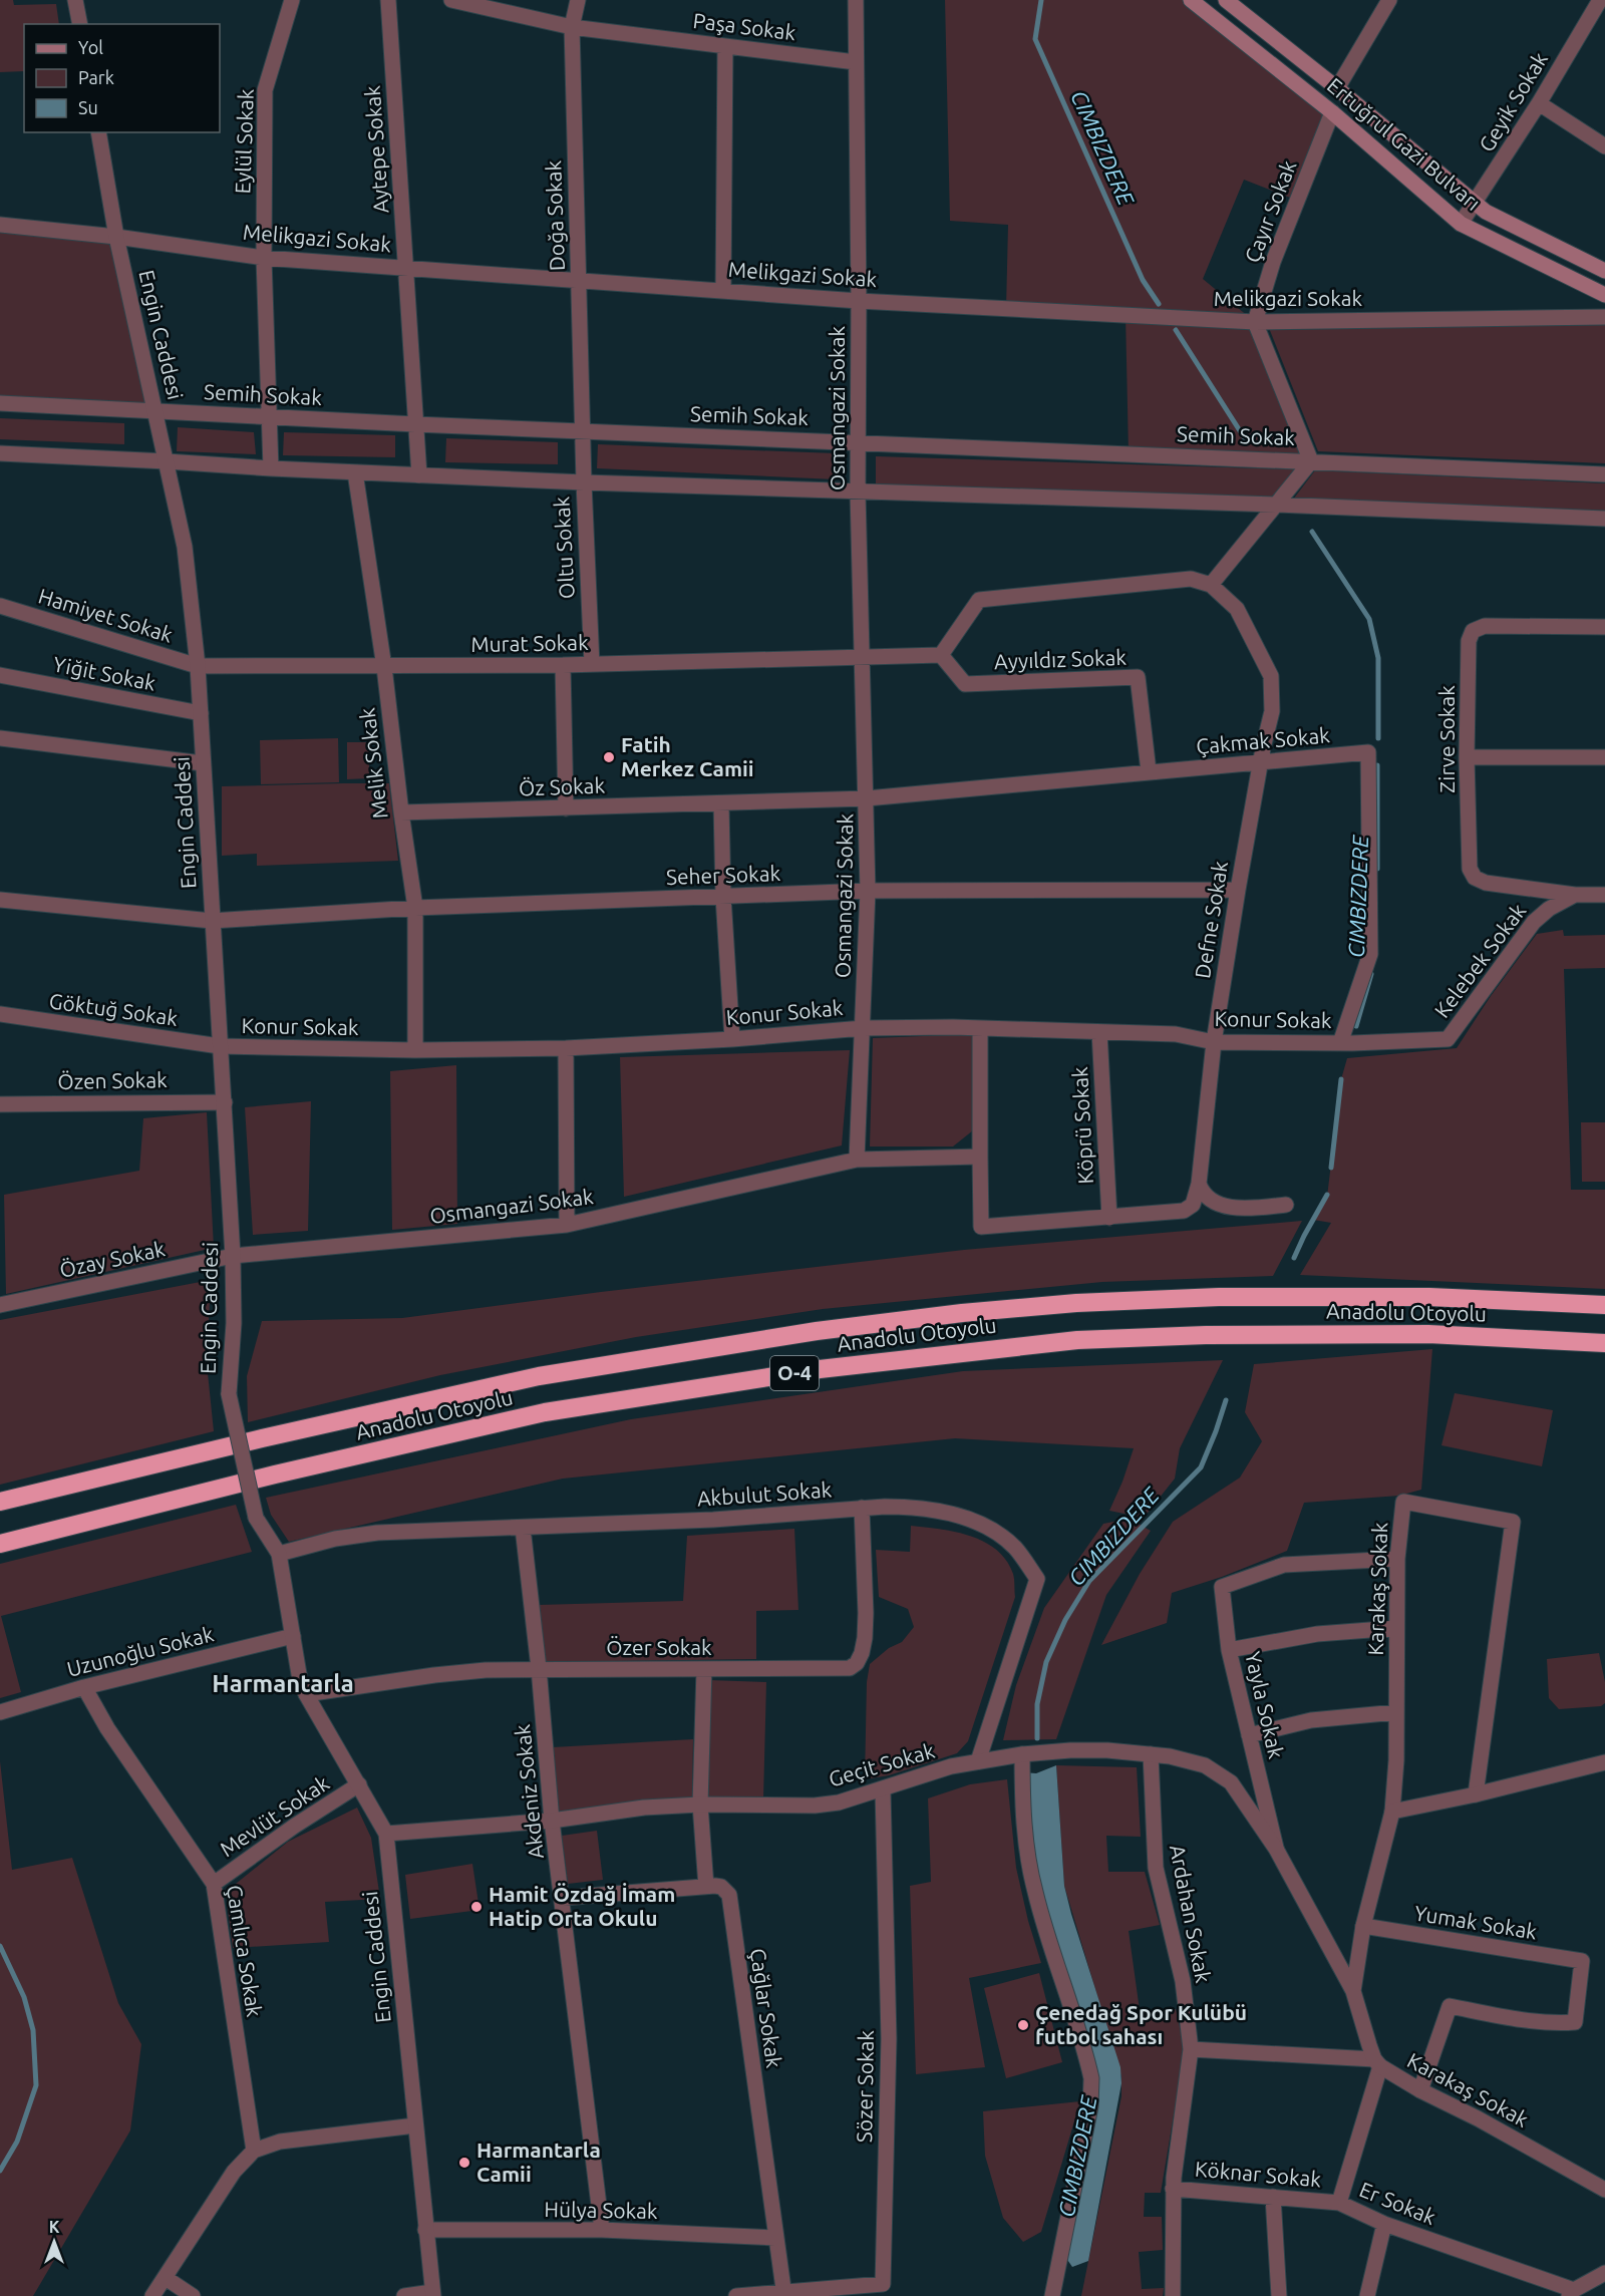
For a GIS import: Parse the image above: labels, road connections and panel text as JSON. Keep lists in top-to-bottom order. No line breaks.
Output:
{"streets":{"highway":["Anadolu Otoyolu","O-4"],"main road":["Ertuğrul Gazi Bulvarı"],"street":["Paşa Sokak","Geyik Sokak","Eylül Sokak","Aytepe Sokak","Çayır Sokak","Doğa Sokak","Melikgazi Sokak","Engin Caddesi","Semih Sokak","Osmangazi Sokak","Oltu Sokak","Hamiyet Sokak","Murat Sokak","Ayyıldız Sokak","Yiğit Sokak","Zirve Sokak","Çakmak Sokak","Melik Sokak","Öz Sokak","Seher Sokak","Defne Sokak","Kelebek Sokak","Göktuğ Sokak","Konur Sokak","Özen Sokak","Köprü Sokak","Özay Sokak","Akbulut Sokak","Karakaş Sokak","Özer Sokak","Uzunoğlu Sokak","Yayla Sokak","Geçit Sokak","Akdeniz Sokak","Mevlüt Sokak","Ardahan Sokak","Yumak Sokak","Çamlıca Sokak","Çağlar Sokak","Sözer Sokak","Köknar Sokak","Er Sokak","Hülya Sokak"]},"crossings":[["Paşa Sokak","Doğa Sokak"],["Paşa Sokak","Osmangazi Sokak"],["Geyik Sokak","Ertuğrul Gazi Bulvarı"],["Eylül Sokak","Melikgazi Sokak"],["Eylül Sokak","Semih Sokak"],["Ertuğrul Gazi Bulvarı","Çayır Sokak"],["Aytepe Sokak","Melikgazi Sokak"],["Aytepe Sokak","Semih Sokak"],["Çayır Sokak","Melikgazi Sokak"],["Doğa Sokak","Melikgazi Sokak"],["Doğa Sokak","Semih Sokak"],["Doğa Sokak","Oltu Sokak"],["Melikgazi Sokak","Engin Caddesi"],["Melikgazi Sokak","Osmangazi Sokak"],["Engin Caddesi","Semih Sokak"],["Engin Caddesi","Osmangazi Sokak"],["Engin Caddesi","Hamiyet Sokak"],["Engin Caddesi","Murat Sokak"],["Engin Caddesi","Yiğit Sokak"],["Engin Caddesi","Seher Sokak"],["Engin Caddesi","Göktuğ Sokak"],["Engin Caddesi","Konur Sokak"],["Engin Caddesi","Özen Sokak"],["Engin Caddesi","Özay Sokak"],["Engin Caddesi","Akbulut Sokak"],["Engin Caddesi","Özer Sokak"],["Engin Caddesi","Uzunoğlu Sokak"],["Engin Caddesi","Geçit Sokak"],["Engin Caddesi","Mevlüt Sokak"],["Engin Caddesi","Hülya Sokak"],["Semih Sokak","Osmangazi Sokak"],["Semih Sokak","Oltu Sokak"],["Osmangazi Sokak","Murat Sokak"],["Osmangazi Sokak","Çakmak Sokak"],["Osmangazi Sokak","Öz Sokak"],["Osmangazi Sokak","Seher Sokak"],["Osmangazi Sokak","Konur Sokak"],["Osmangazi Sokak","Özay Sokak"],["Oltu Sokak","Murat Sokak"],["Hamiyet Sokak","Murat Sokak"],["Murat Sokak","Ayyıldız Sokak"],["Murat Sokak","Melik Sokak"],["Ayyıldız Sokak","Çakmak Sokak"],["Zirve Sokak","Kelebek Sokak"],["Çakmak Sokak","Öz Sokak"],["Çakmak Sokak","Defne Sokak"],["Çakmak Sokak","Kelebek Sokak"],["Çakmak Sokak","Konur Sokak"],["Melik Sokak","Öz Sokak"],["Melik Sokak","Seher Sokak"],["Melik Sokak","Konur Sokak"],["Seher Sokak","Defne Sokak"],["Defne Sokak","Konur Sokak"],["Kelebek Sokak","Konur Sokak"],["Göktuğ Sokak","Konur Sokak"],["Konur Sokak","Köprü Sokak"],["Akbulut Sokak","Özer Sokak"],["Akbulut Sokak","Geçit Sokak"],["Akbulut Sokak","Akdeniz Sokak"],["Karakaş Sokak","Yayla Sokak"],["Karakaş Sokak","Yumak Sokak"],["Karakaş Sokak","Er Sokak"],["Özer Sokak","Akdeniz Sokak"],["Uzunoğlu Sokak","Çamlıca Sokak"],["Yayla Sokak","Geçit Sokak"],["Geçit Sokak","Akdeniz Sokak"],["Geçit Sokak","Ardahan Sokak"],["Geçit Sokak","Sözer Sokak"],["Akdeniz Sokak","Hülya Sokak"],["Mevlüt Sokak","Çamlıca Sokak"],["Ardahan Sokak","Köknar Sokak"],["Çağlar Sokak","Sözer Sokak"],["Çağlar Sokak","Hülya Sokak"],["Köknar Sokak","Er Sokak"]],"districts":["Harmantarla"],"water":["CIMBIZDERE"],"places":["Fatih Merkez Camii","Hamit Özdağ İmam Hatip Orta Okulu","Çenedağ Spor Kulübü futbol sahası","Harmantarla Camii"],"legend":["Yol","Park","Su"],"north":"top"}
